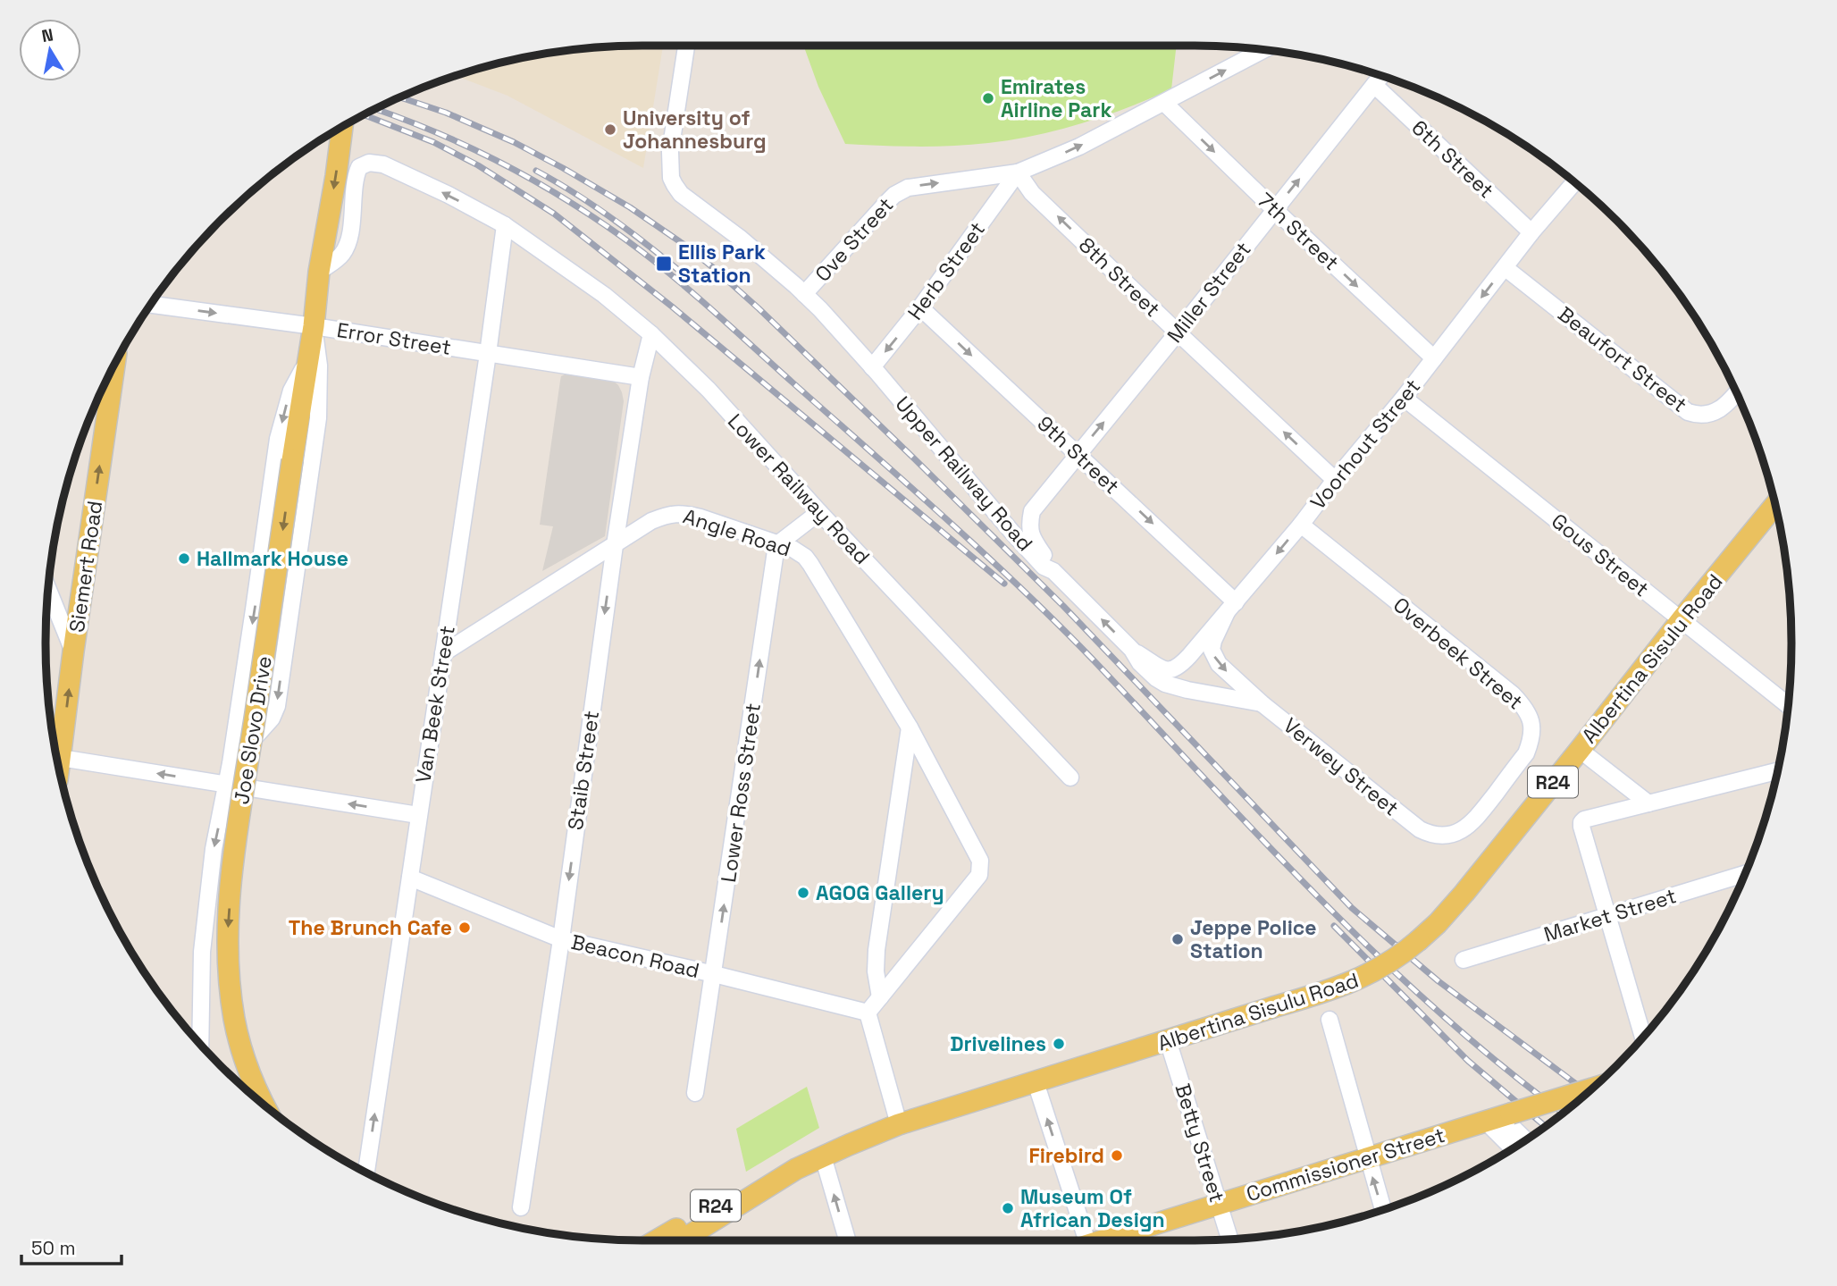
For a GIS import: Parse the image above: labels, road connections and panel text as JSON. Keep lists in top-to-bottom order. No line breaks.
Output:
{"streets":{"main road":["Siemert Road","Albertina Sisulu Road","Joe Slovo Drive","R24","Commissioner Street"],"street":["6th Street","7th Street","Ove Street","Herb Street","8th Street","Miller Street","Error Street","Beaufort Street","Voorhout Street","9th Street","Upper Railway Road","Lower Railway Road","Angle Road","Gous Street","Overbeek Street","Van Beek Street","Verwey Street","Staib Street","Lower Ross Street","Market Street","Beacon Road","Betty Street"]},"crossings":[["6th Street","Miller Street"],["6th Street","Voorhout Street"],["7th Street","Ove Street"],["7th Street","Miller Street"],["7th Street","Voorhout Street"],["Ove Street","Herb Street"],["Ove Street","8th Street"],["Ove Street","Upper Railway Road"],["Herb Street","8th Street"],["Herb Street","9th Street"],["Herb Street","Upper Railway Road"],["8th Street","Miller Street"],["8th Street","Voorhout Street"],["Miller Street","9th Street"],["Miller Street","Upper Railway Road"],["Error Street","Van Beek Street"],["Error Street","Joe Slovo Drive"],["Error Street","Staib Street"],["Beaufort Street","Voorhout Street"],["Voorhout Street","9th Street"],["Voorhout Street","Upper Railway Road"],["Voorhout Street","Gous Street"],["Voorhout Street","Overbeek Street"],["Voorhout Street","Verwey Street"],["9th Street","Verwey Street"],["Upper Railway Road","Verwey Street"],["Lower Railway Road","Van Beek Street"],["Lower Railway Road","Joe Slovo Drive"],["Lower Railway Road","Staib Street"],["Angle Road","Van Beek Street"],["Angle Road","Staib Street"],["Angle Road","Lower Ross Street"],["Gous Street","Albertina Sisulu Road"],["Overbeek Street","Verwey Street"],["Albertina Sisulu Road","Betty Street"],["Van Beek Street","Beacon Road"],["Staib Street","Beacon Road"],["Lower Ross Street","Beacon Road"],["Betty Street","Commissioner Street"]],"one_way":["7th Street","Ove Street","8th Street","Miller Street","9th Street","Siemert Road","Joe Slovo Drive","Staib Street","Lower Ross Street"],"places":{"other":["Emirates Airline Park","University of Johannesburg","Hallmark House","AGOG Gallery","The Brunch Cafe","Jeppe Police Station","Drivelines","Firebird","Museum Of African Design"],"transit":["Ellis Park Station"]},"scale_bar":"50 m","north":"top"}
